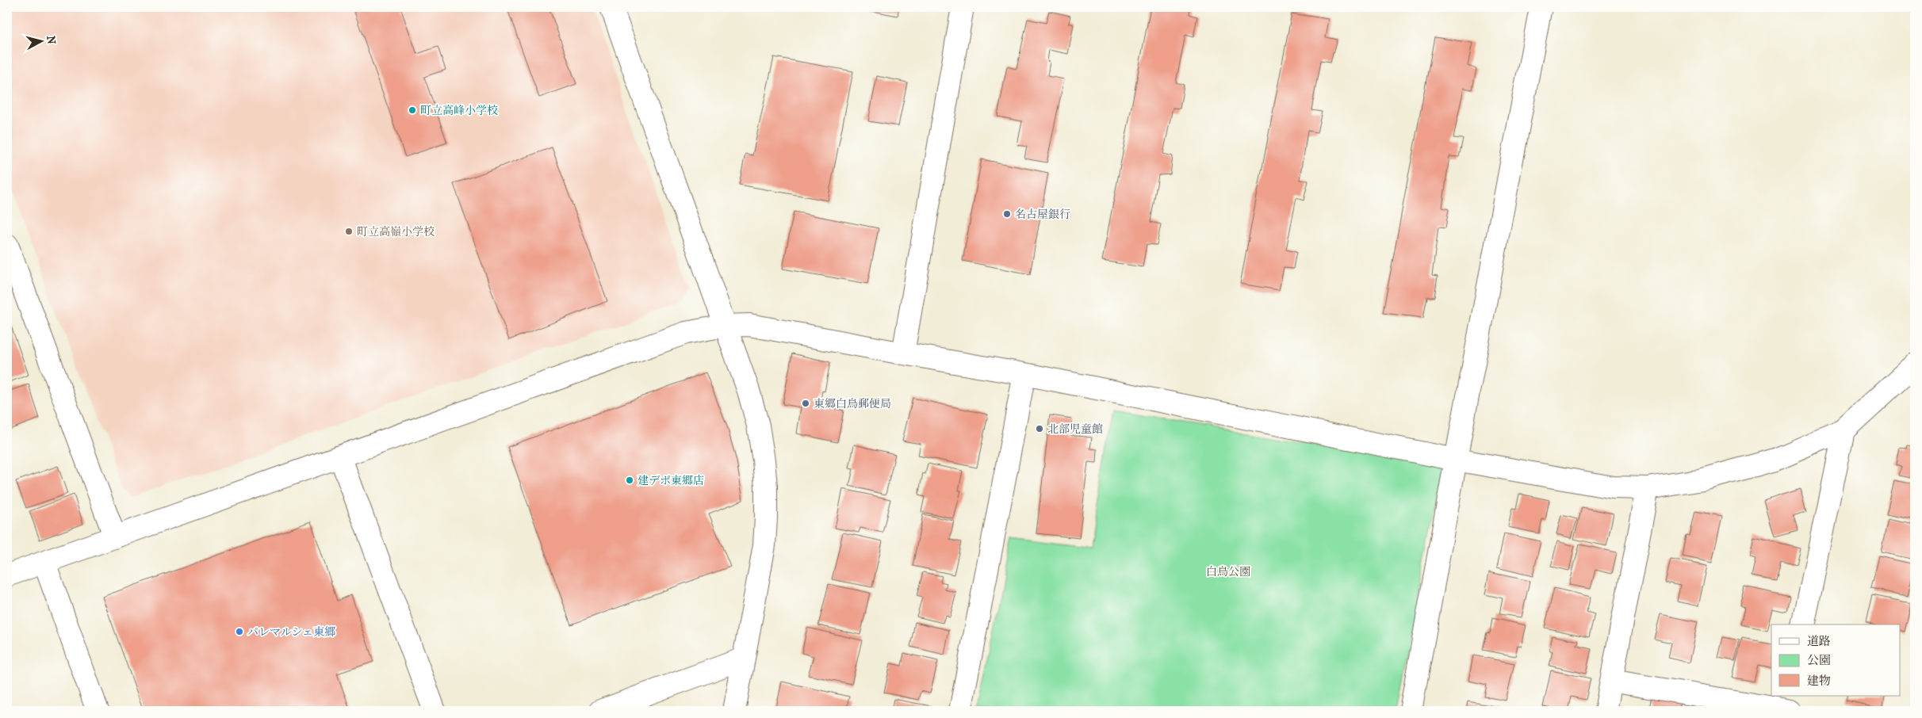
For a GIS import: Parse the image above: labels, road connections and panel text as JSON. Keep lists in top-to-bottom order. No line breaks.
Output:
{"parks":["白鳥公園"],"places":["町立高峰小学校","名古屋銀行","町立高嶺小学校","東郷白鳥郵便局","北部児童館","建デポ東郷店","パレマルシェ東郷"],"legend":["道路","公園","建物"],"north":"right"}
